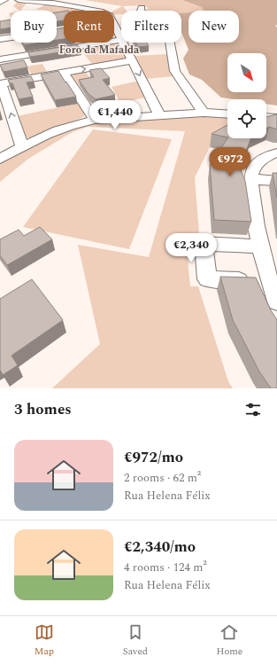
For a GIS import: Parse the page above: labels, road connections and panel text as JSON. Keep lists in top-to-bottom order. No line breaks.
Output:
{"districts":["Foro da Mafalda"],"north":"bottom right","page":{"chip":["Buy","Rent","Filters","New"],"price":["€1,440","€972","€2,340"],"heading":"3 homes","list":[{"name":"€972/mo","note":"2 rooms · 62 m² · Rua Helena Félix"},{"name":"€2,340/mo","note":"4 rooms · 124 m² · Rua Helena Félix"}],"tabs":["Map","Saved","Home"]}}
